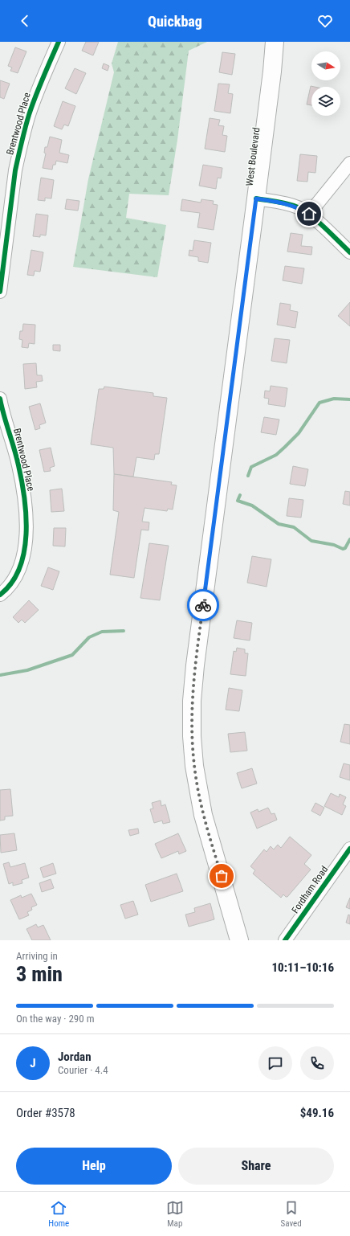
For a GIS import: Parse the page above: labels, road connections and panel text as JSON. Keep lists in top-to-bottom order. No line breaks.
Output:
{"streets":{"main road":["West Boulevard"],"street":["Brentwood Place","Fordham Road"]},"north":"right","page":{"header":"Quickbag","heading":["3 min","Arriving in","10:11–10:16"],"panel":["Jordan","Courier · 4.4","Order #3578","$49.16"],"bar":"On the way · 290 m","round":"J","buttons":["Help","Share"],"tabs":["Home","Map","Saved"]}}
